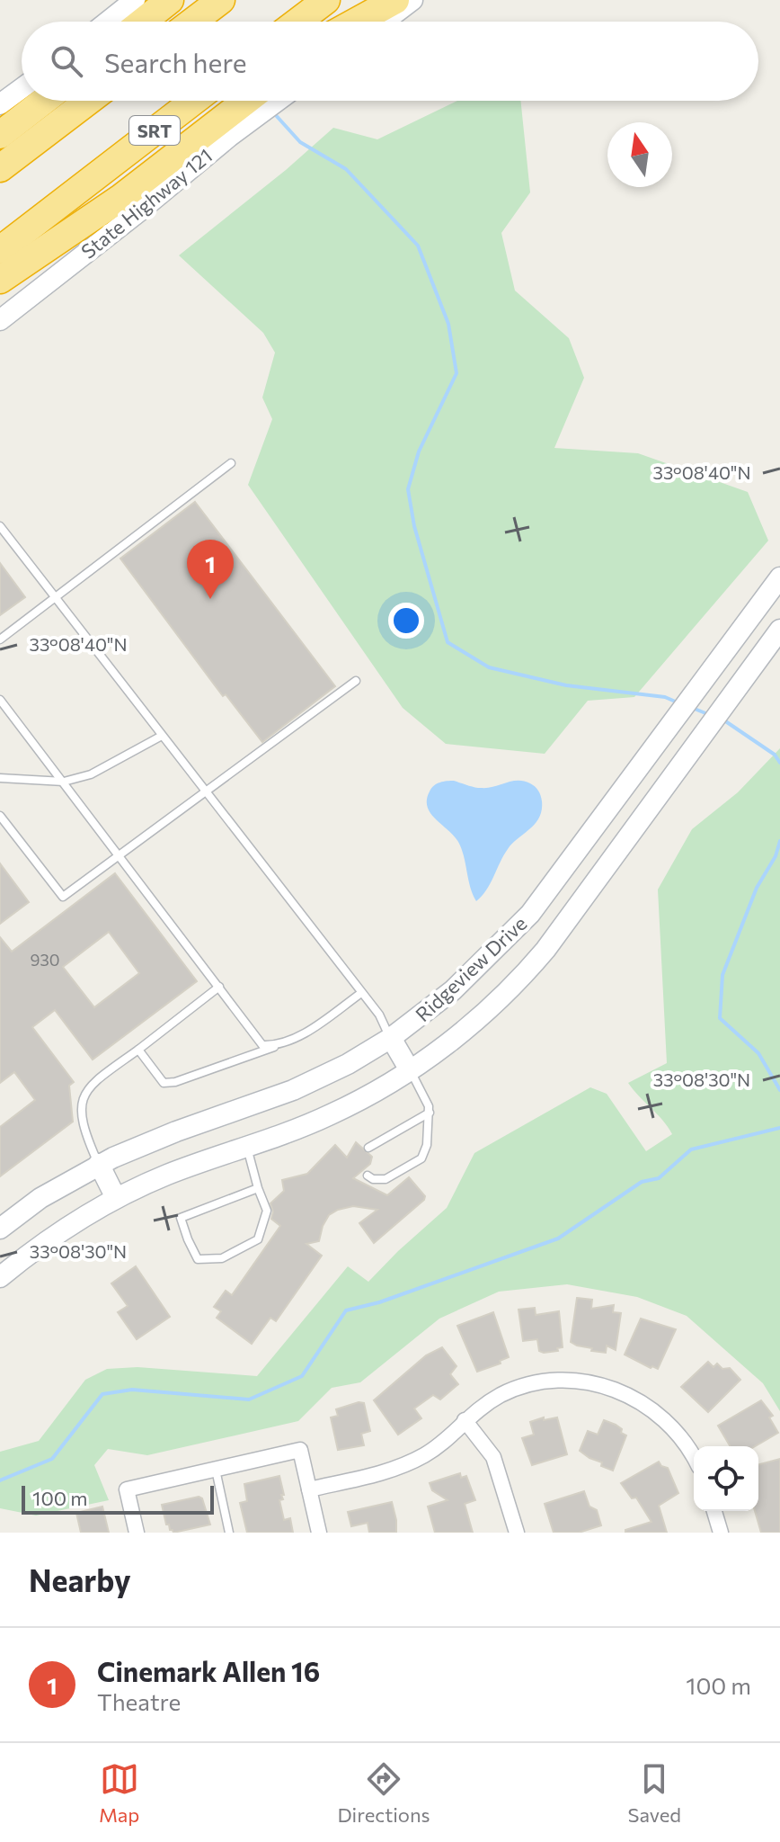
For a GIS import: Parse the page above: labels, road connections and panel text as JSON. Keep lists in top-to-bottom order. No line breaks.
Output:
{"streets":{"highway":["SRT"],"main road":["State Highway 121","Ridgeview Drive"]},"house_numbers":["930"],"scale_bar":"100 m","north":"top","page":{"search":"Search here","pins":"1","scale":"100 m","heading":"Nearby","list":[{"mark":"1","name":"Cinemark Allen 16","note":"Theatre","value":"100 m"}],"nav":["Map","Directions","Saved"]},"coordinates":["33°08'40\"N","33°08'30\"N"]}
